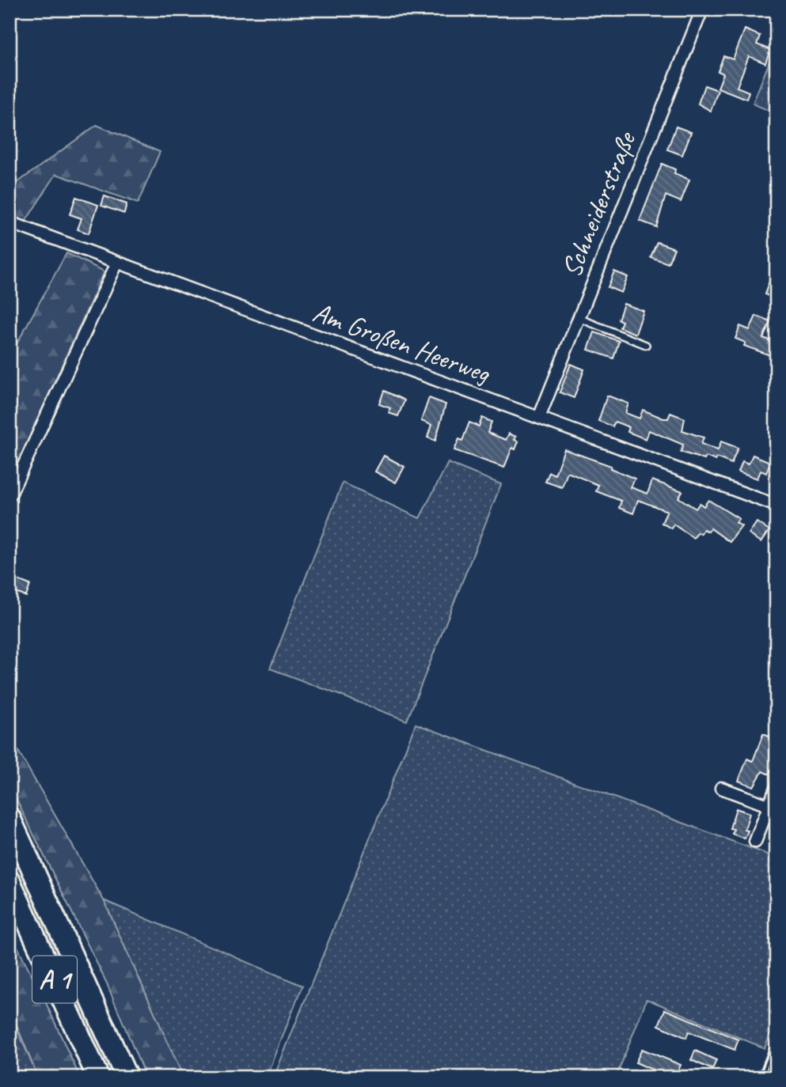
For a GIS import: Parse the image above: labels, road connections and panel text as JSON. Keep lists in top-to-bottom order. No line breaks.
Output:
{"streets":{"highway":["A 1"],"street":["Schneiderstraße","Am Großen Heerweg"]},"crossings":[["Schneiderstraße","Am Großen Heerweg"]]}
